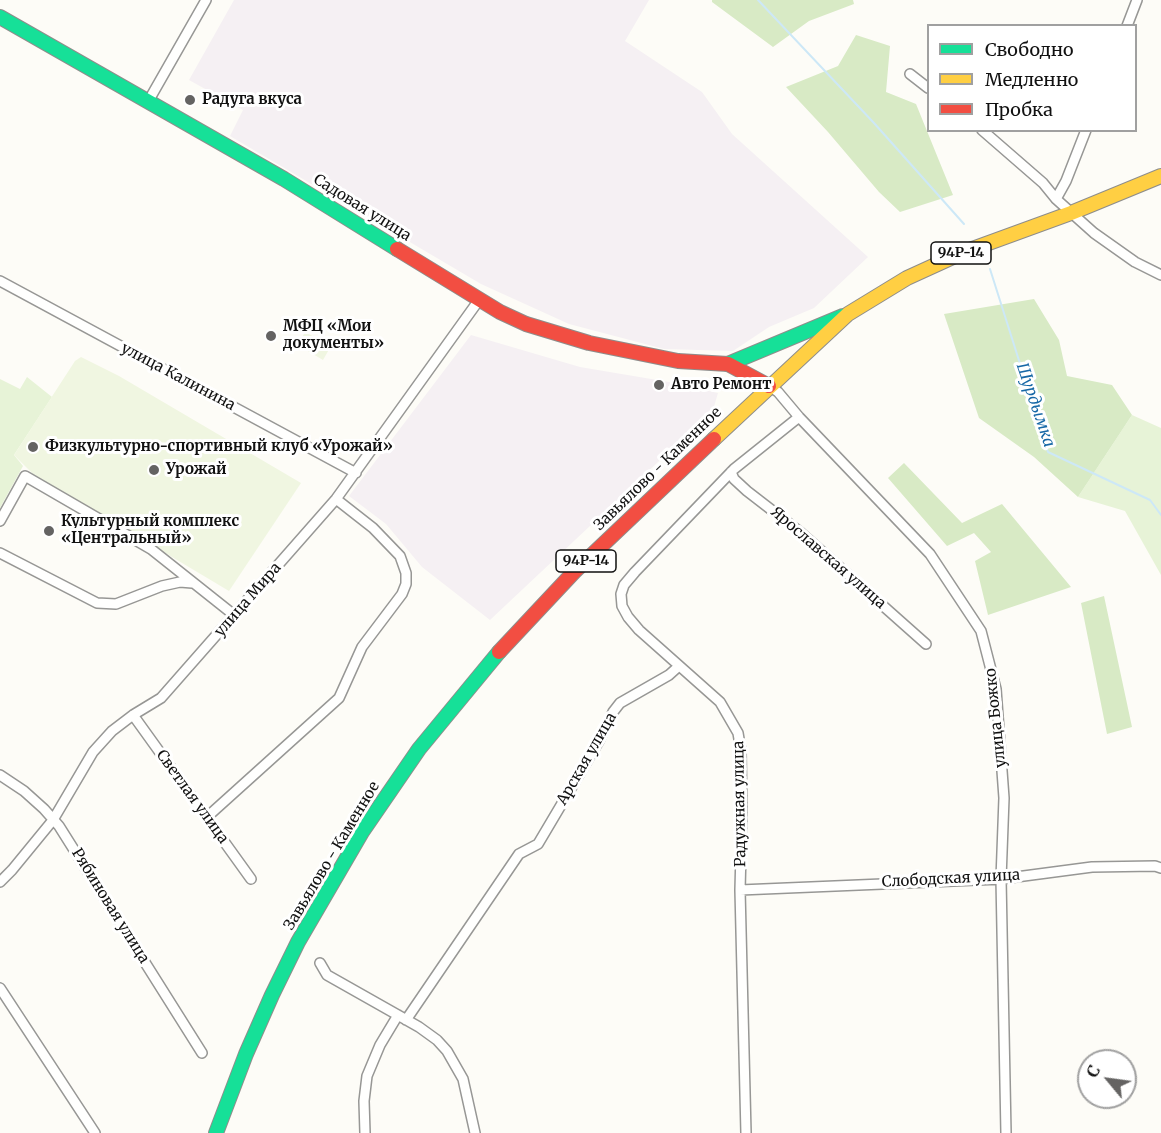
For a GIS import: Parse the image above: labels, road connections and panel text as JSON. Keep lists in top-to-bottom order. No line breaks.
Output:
{"streets":{"main road":["Садовая улица","94Р-14","Завьялово - Каменное"],"street":["улица Калинина","Ярославская улица","улица Мира","улица Божко","Арская улица","Светлая улица","Радужная улица","Слободская улица","Рябиновая улица"]},"crossings":[["Садовая улица","улица Мира"],["улица Калинина","улица Мира"],["Завьялово - Каменное","улица Божко"],["Ярославская улица","Радужная улица"],["улица Мира","Светлая улица"],["улица Мира","Рябиновая улица"],["улица Божко","Радужная улица"],["улица Божко","Слободская улица"],["Арская улица","Радужная улица"],["Радужная улица","Слободская улица"]],"water":["Шурдымка"],"places":["Радуга вкуса","МФЦ «Мои документы»","Авто Ремонт","Физкультурно-спортивный клуб «Урожай»","Урожай","Культурный комплекс «Центральный»"],"legend":["Свободно","Медленно","Пробка"],"north":"top left"}
